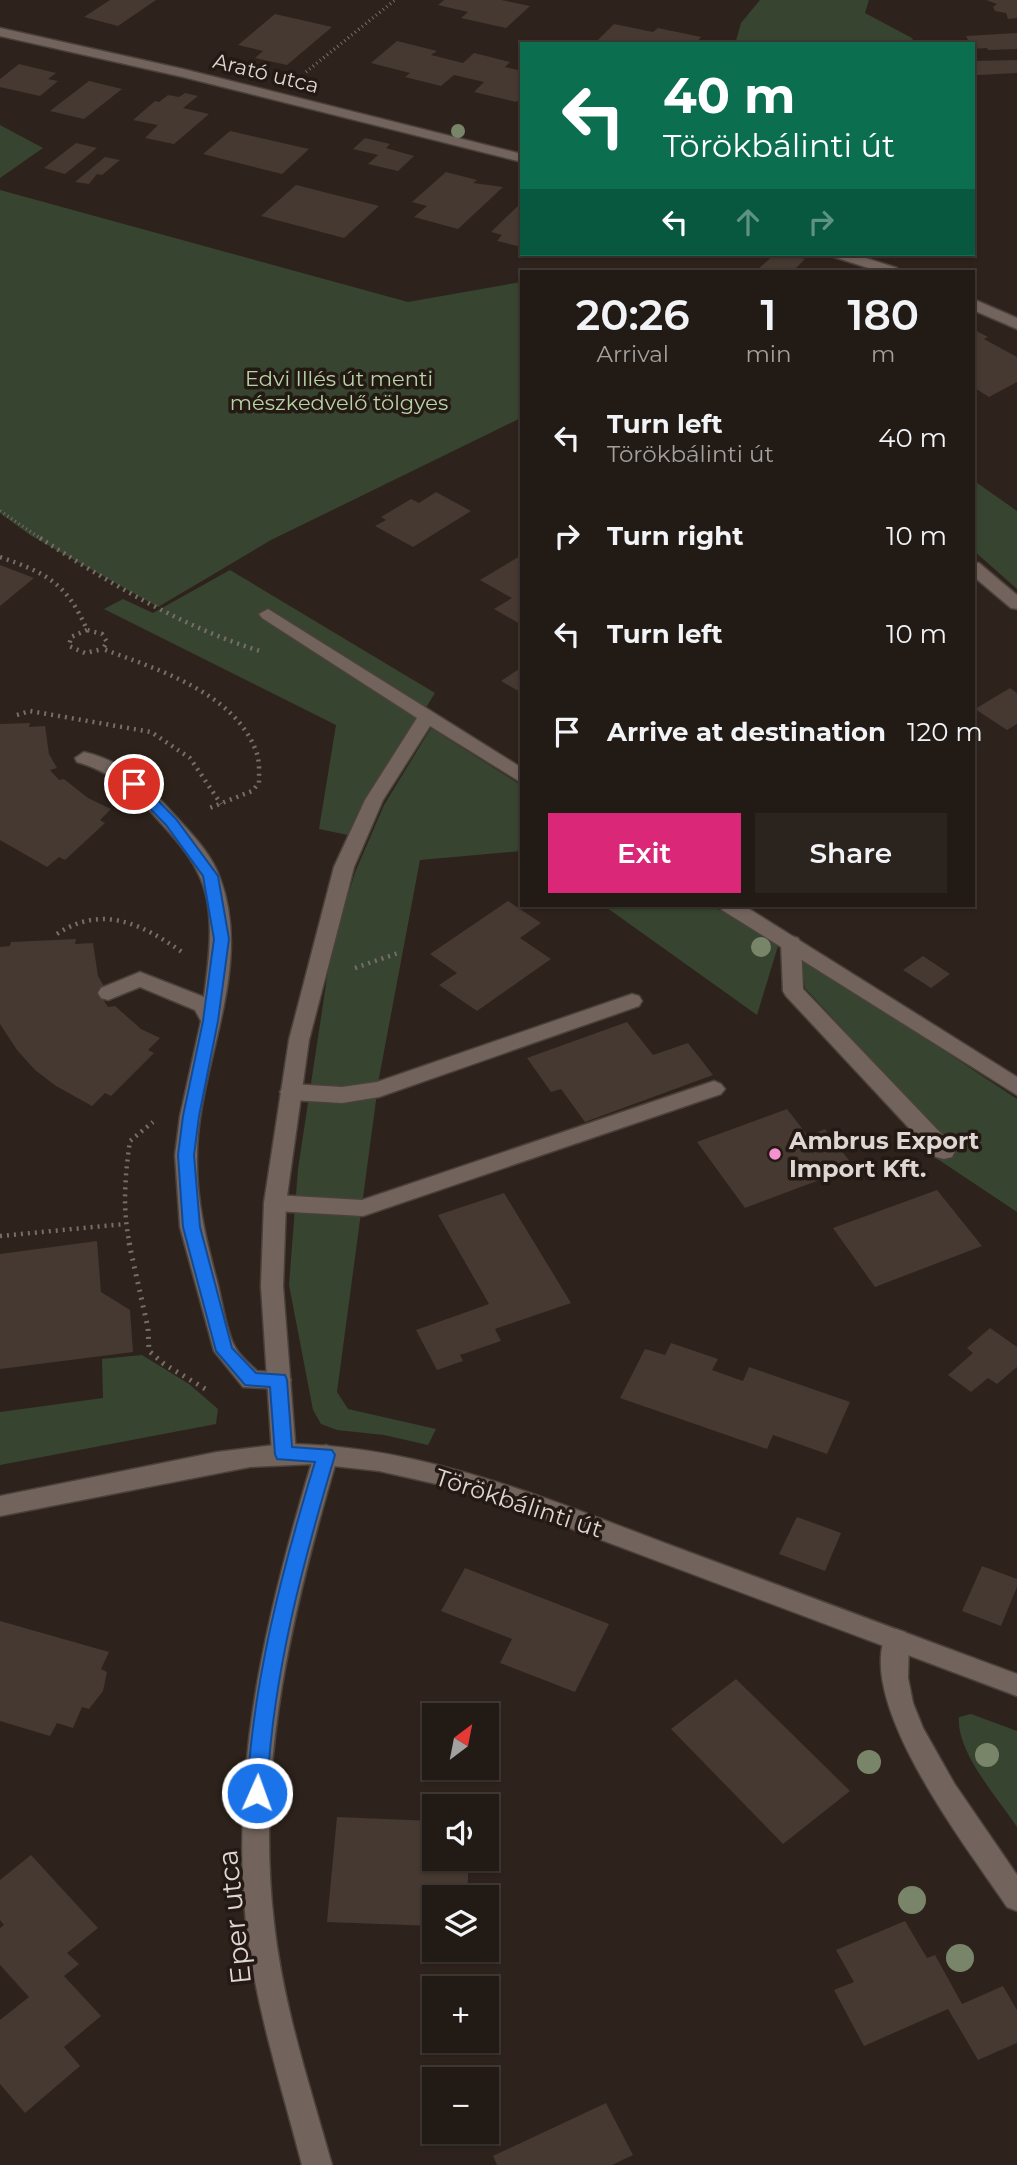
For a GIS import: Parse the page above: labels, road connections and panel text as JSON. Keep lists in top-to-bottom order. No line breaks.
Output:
{"streets":{"street":["Arató utca","Törökbálinti út","Eper utca"]},"crossings":[["Törökbálinti út","Eper utca"]],"parks":["Edvi Illés út menti mészkedvelő tölgyes"],"places":["Ambrus Export Import Kft."],"north":"top right","page":{"turn":["40 m","Törökbálinti út"],"eta":["20:26","Arrival","1","min","180","m"],"list":[{"name":"Turn left","note":"Törökbálinti út","value":"40 m"},{"name":"Turn right","value":"10 m"},{"name":"Turn left","value":"10 m"},{"name":"Arrive at destination","value":"120 m"}],"buttons":["Exit","Share"],"map_buttons":["+","−"]}}
